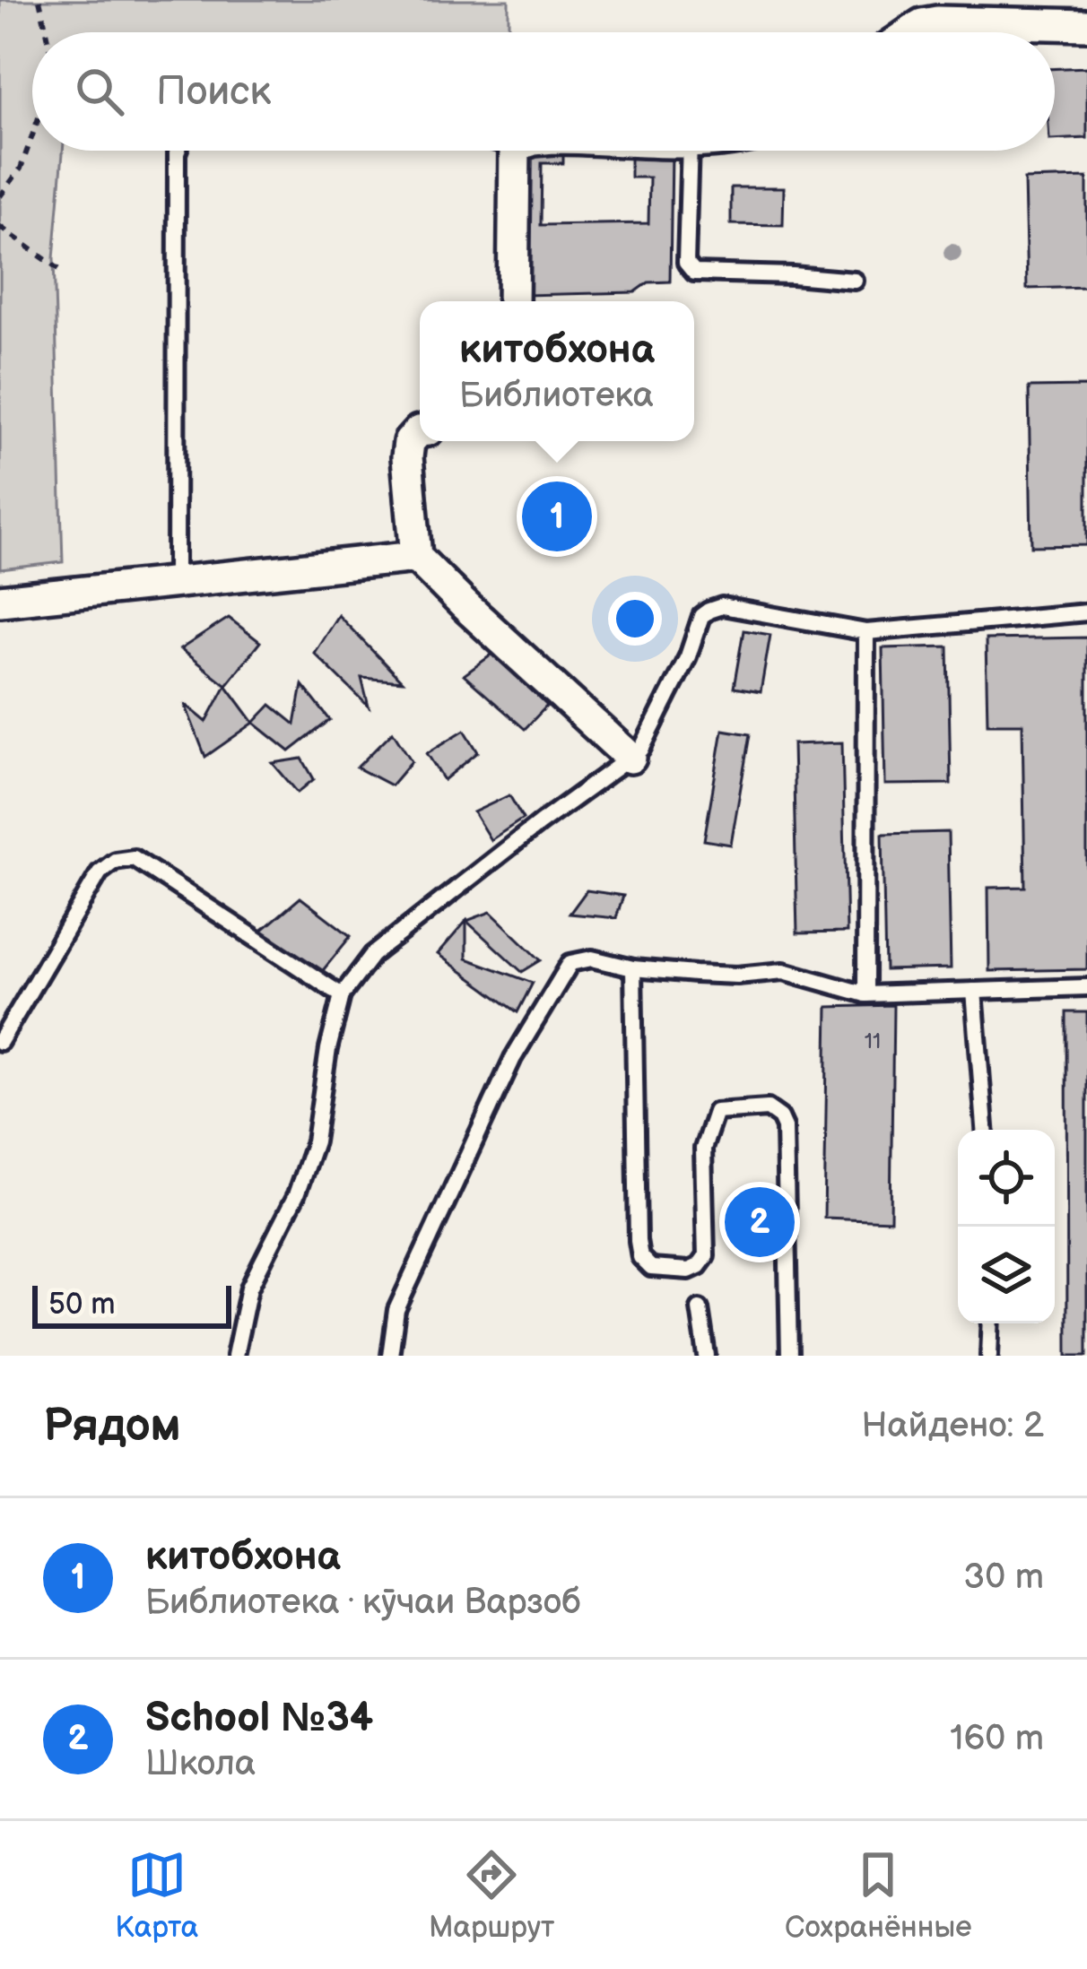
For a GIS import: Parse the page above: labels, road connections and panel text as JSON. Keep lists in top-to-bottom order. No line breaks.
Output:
{"house_numbers":["11"],"scale_bar":"50 m","page":{"search":"Поиск","popup":["китобхона","Библиотека"],"pins":["1","2"],"scale":"50 m","heading":["Рядом","Найдено: 2"],"list":[{"mark":"1","name":"китобхона","note":"Библиотека · кӯчаи Варзоб","value":"30 m"},{"mark":"2","name":"School №34","note":"Школа","value":"160 m"}],"nav":["Карта","Маршрут","Сохранённые"]}}
